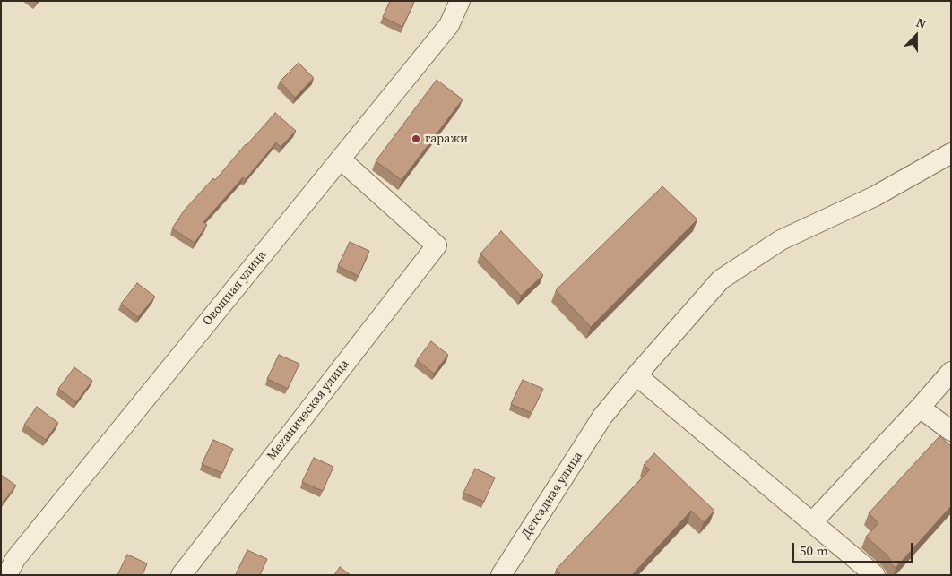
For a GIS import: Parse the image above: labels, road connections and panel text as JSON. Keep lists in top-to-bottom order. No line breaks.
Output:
{"streets":{"street":["Овощная улица","Механическая улица","Детсадная улица"]},"crossings":[["Овощная улица","Механическая улица"]],"places":["гаражи"],"scale_bar":"50 m","north":"top"}
